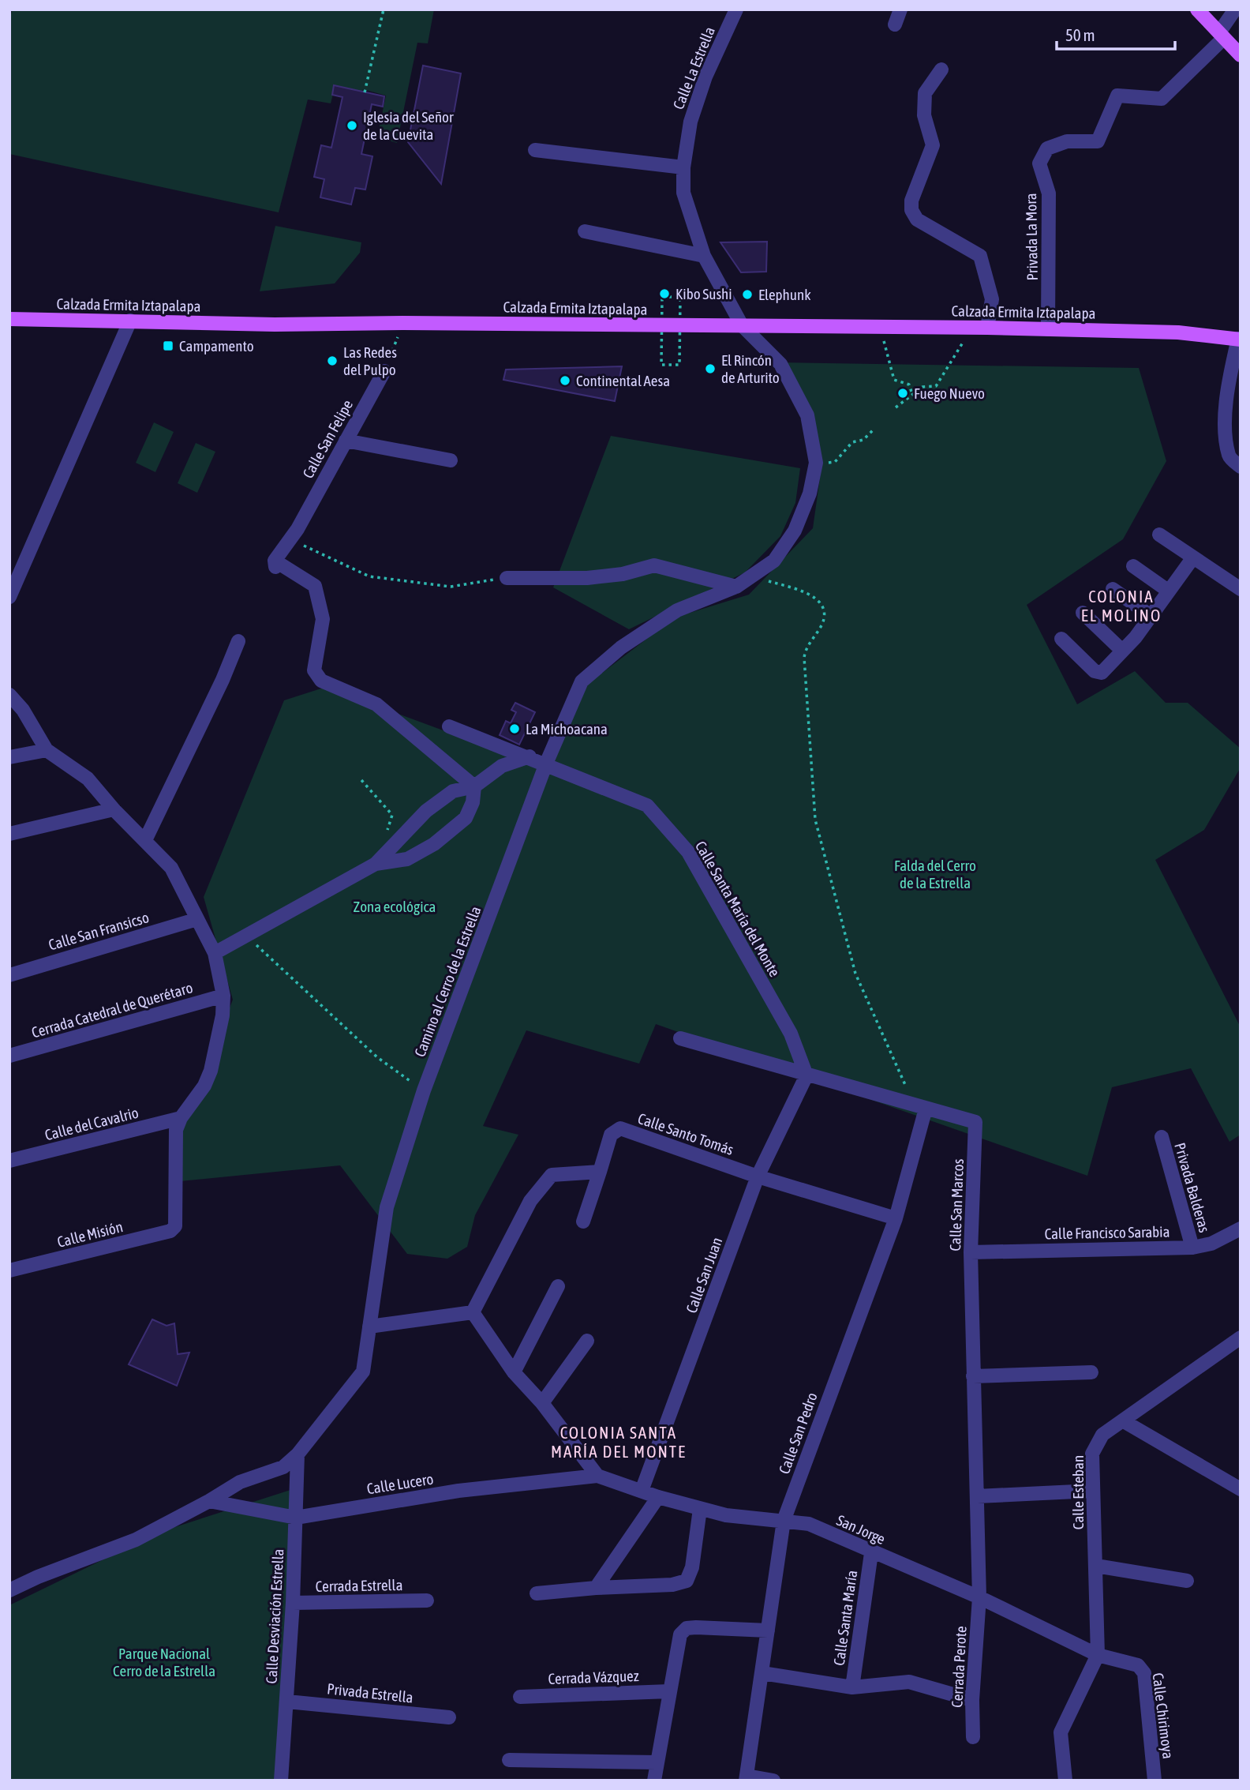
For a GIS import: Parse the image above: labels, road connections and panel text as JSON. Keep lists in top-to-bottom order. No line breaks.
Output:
{"streets":{"main road":["Calzada Ermita Iztapalapa"],"street":["Calle La Estrella","Privada La Mora","Calle San Felipe","Calle Santa María del Monte","Calle San Fransicso","Camino al Cerro de la Estrella","Cerrada Catedral de Querétaro","Calle del Cavalrio","Calle Santo Tomás","Privada Balderas","Calle San Marcos","Calle Francisco Sarabia","Calle Misión","Calle San Juan","Calle San Pedro","Calle Lucero","Calle Esteban","San Jorge","Cerrada Estrella","Calle Desviación Estrella","Calle Santa María","Cerrada Perote","Cerrada Vázquez","Privada Estrella","Calle Chirimoya"]},"crossings":[["Calle La Estrella","Calzada Ermita Iztapalapa"],["Calle La Estrella","Camino al Cerro de la Estrella"],["Privada La Mora","Calzada Ermita Iztapalapa"],["Calzada Ermita Iztapalapa","Camino al Cerro de la Estrella"],["Calle Santa María del Monte","Camino al Cerro de la Estrella"],["Calle Santa María del Monte","Calle San Marcos"],["Calle Santa María del Monte","Calle San Juan"],["Camino al Cerro de la Estrella","Calle Lucero"],["Camino al Cerro de la Estrella","Calle Desviación Estrella"],["Calle del Cavalrio","Calle Misión"],["Calle Santo Tomás","Calle San Juan"],["Calle Santo Tomás","Calle San Pedro"],["Privada Balderas","Calle Francisco Sarabia"],["Calle San Marcos","Calle Francisco Sarabia"],["Calle San Marcos","Calle San Juan"],["Calle San Marcos","Calle San Pedro"],["Calle San Marcos","San Jorge"],["Calle San Marcos","Cerrada Perote"],["Calle San Juan","San Jorge"],["Calle San Pedro","San Jorge"],["Calle Lucero","San Jorge"],["Calle Lucero","Calle Desviación Estrella"],["Calle Esteban","San Jorge"],["Calle Esteban","Calle Chirimoya"],["San Jorge","Calle Santa María"],["San Jorge","Cerrada Perote"],["San Jorge","Calle Chirimoya"],["Cerrada Estrella","Calle Desviación Estrella"],["Calle Desviación Estrella","Privada Estrella"]],"districts":["COLONIA EL MOLINO","COLONIA SANTA MARÍA DEL MONTE"],"parks":["Falda del Cerro de la Estrella","Zona ecológica","Parque Nacional Cerro de la Estrella"],"places":{"other":["Iglesia del Señor de la Cuevita","Kibo Sushi","Elephunk","Las Redes del Pulpo","El Rincón de Arturito","Continental Aesa","Fuego Nuevo","La Michoacana"],"transit":["Campamento"]},"scale_bar":"50 m"}
